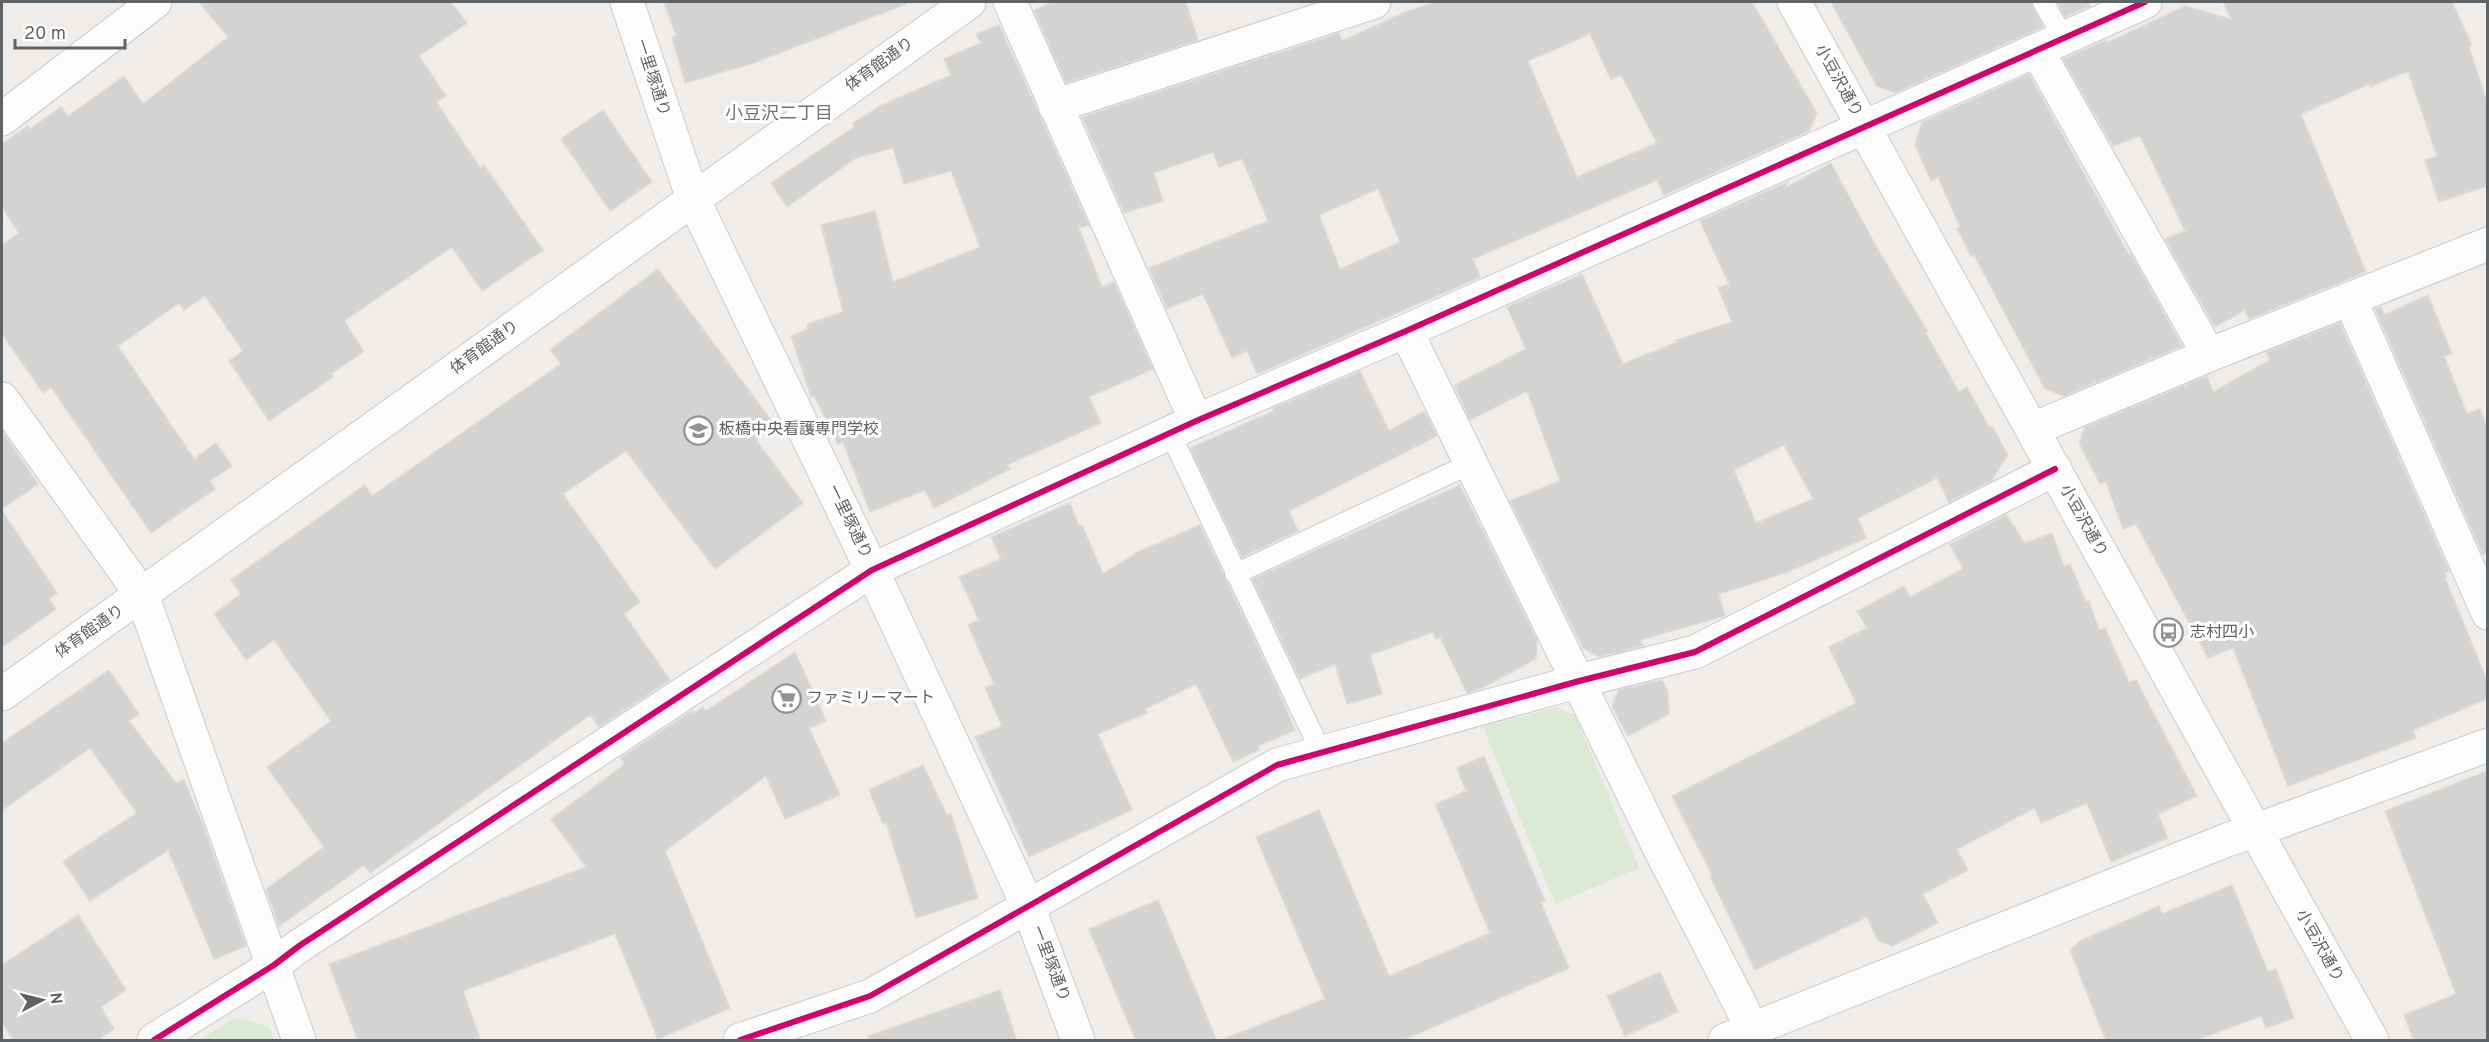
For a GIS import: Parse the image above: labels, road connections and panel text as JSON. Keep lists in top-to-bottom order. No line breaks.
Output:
{"streets":{"street":["体育館通り","一里塚通り","小豆沢通り"]},"crossings":[["体育館通り","一里塚通り"]],"districts":["小豆沢二丁目"],"places":{"school or university":["板橋中央看護専門学校"],"bus stop":["志村四小"],"supermarket":["ファミリーマート"]},"scale_bar":"20 m","north":"right"}
